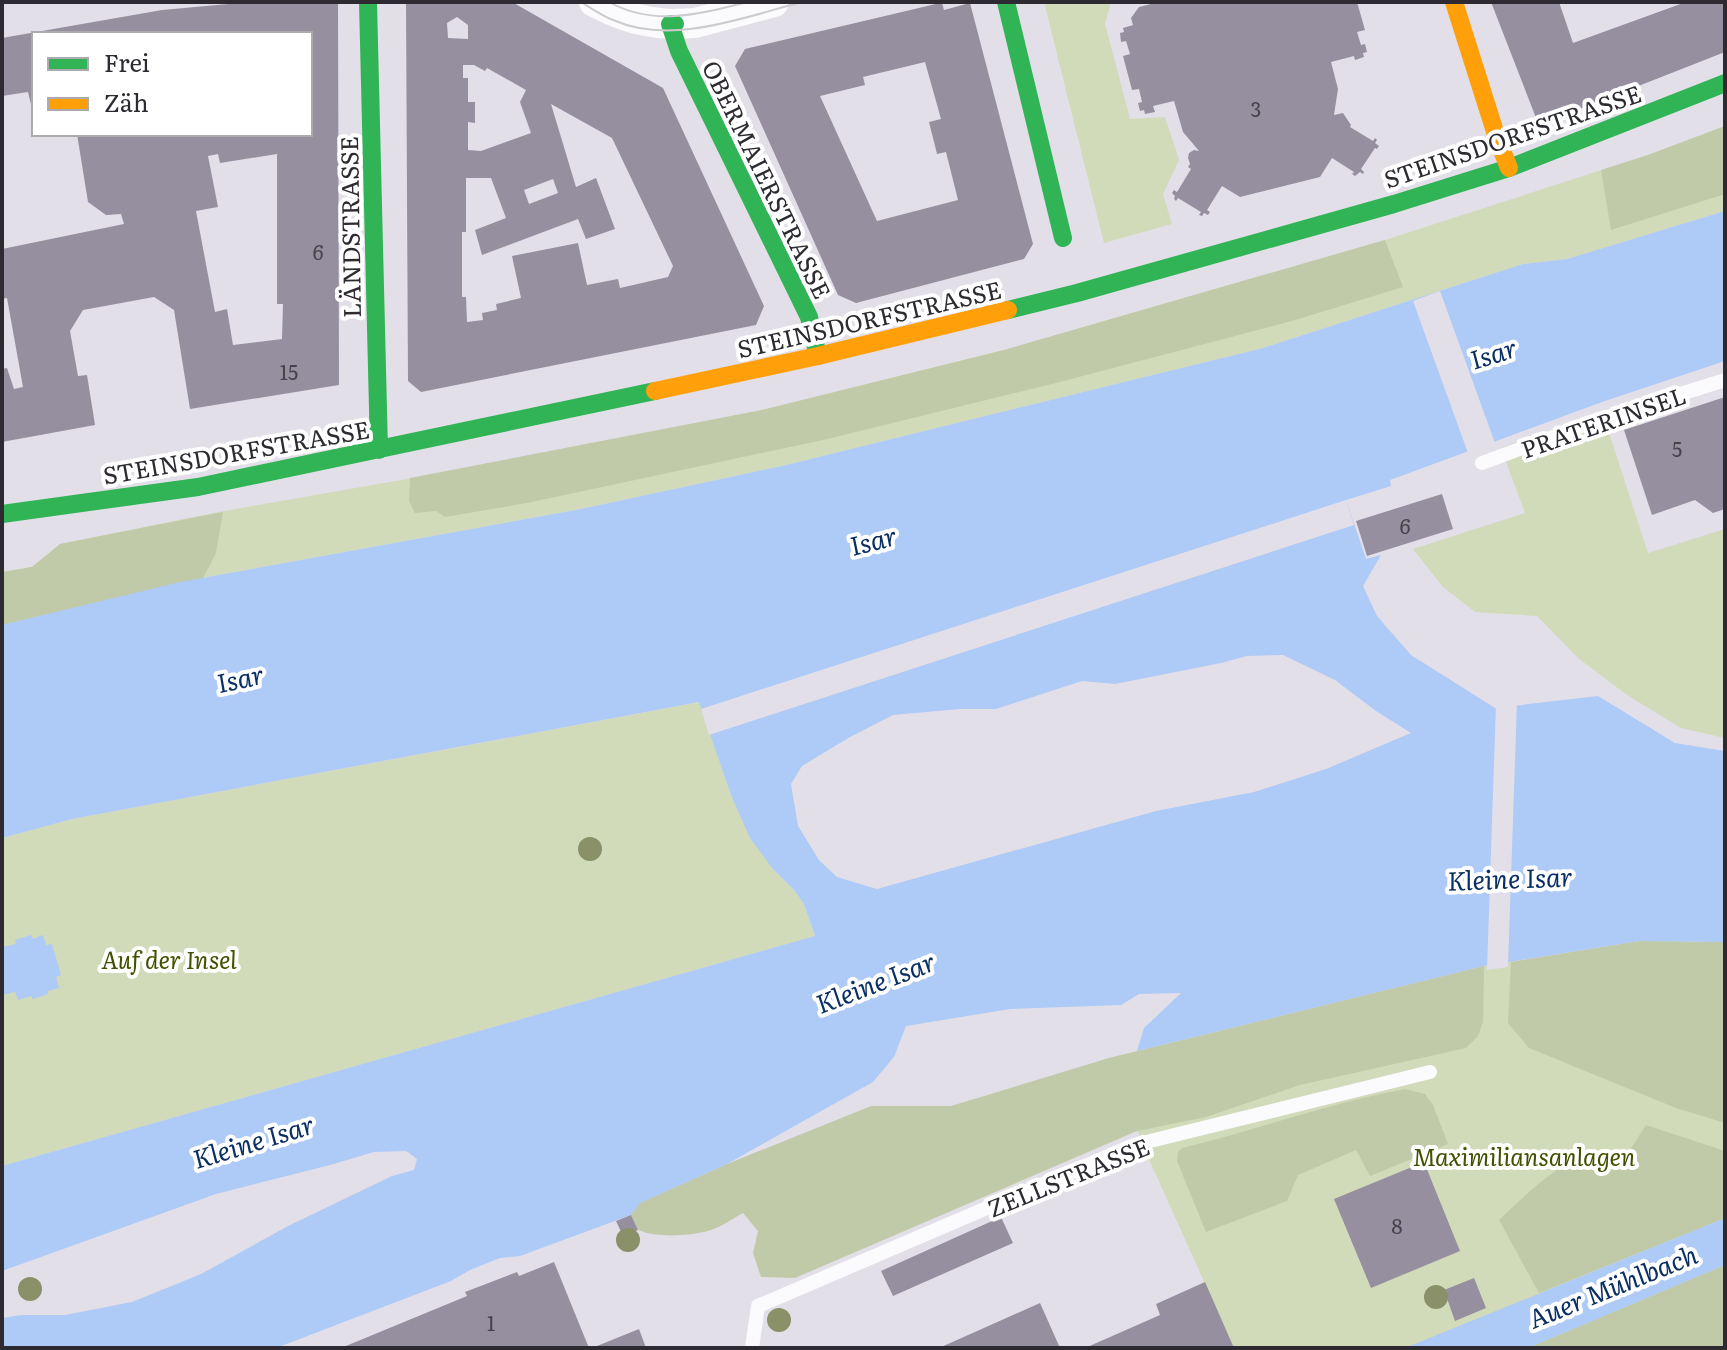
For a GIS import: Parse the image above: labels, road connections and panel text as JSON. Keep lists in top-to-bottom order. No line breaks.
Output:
{"streets":{"main road":["STEINSDORFSTRASSE","OBERMAIERSTRASSE","LÄNDSTRASSE"],"lane":["PRATERINSEL","ZELLSTRASSE"]},"crossings":[["STEINSDORFSTRASSE","OBERMAIERSTRASSE"],["STEINSDORFSTRASSE","LÄNDSTRASSE"]],"water":["Isar","Kleine Isar","Auer Mühlbach"],"parks":["Auf der Insel","Maximiliansanlagen"],"house_numbers":["3","6","15","5","6","8","1"],"legend":["Frei","Zäh"]}
